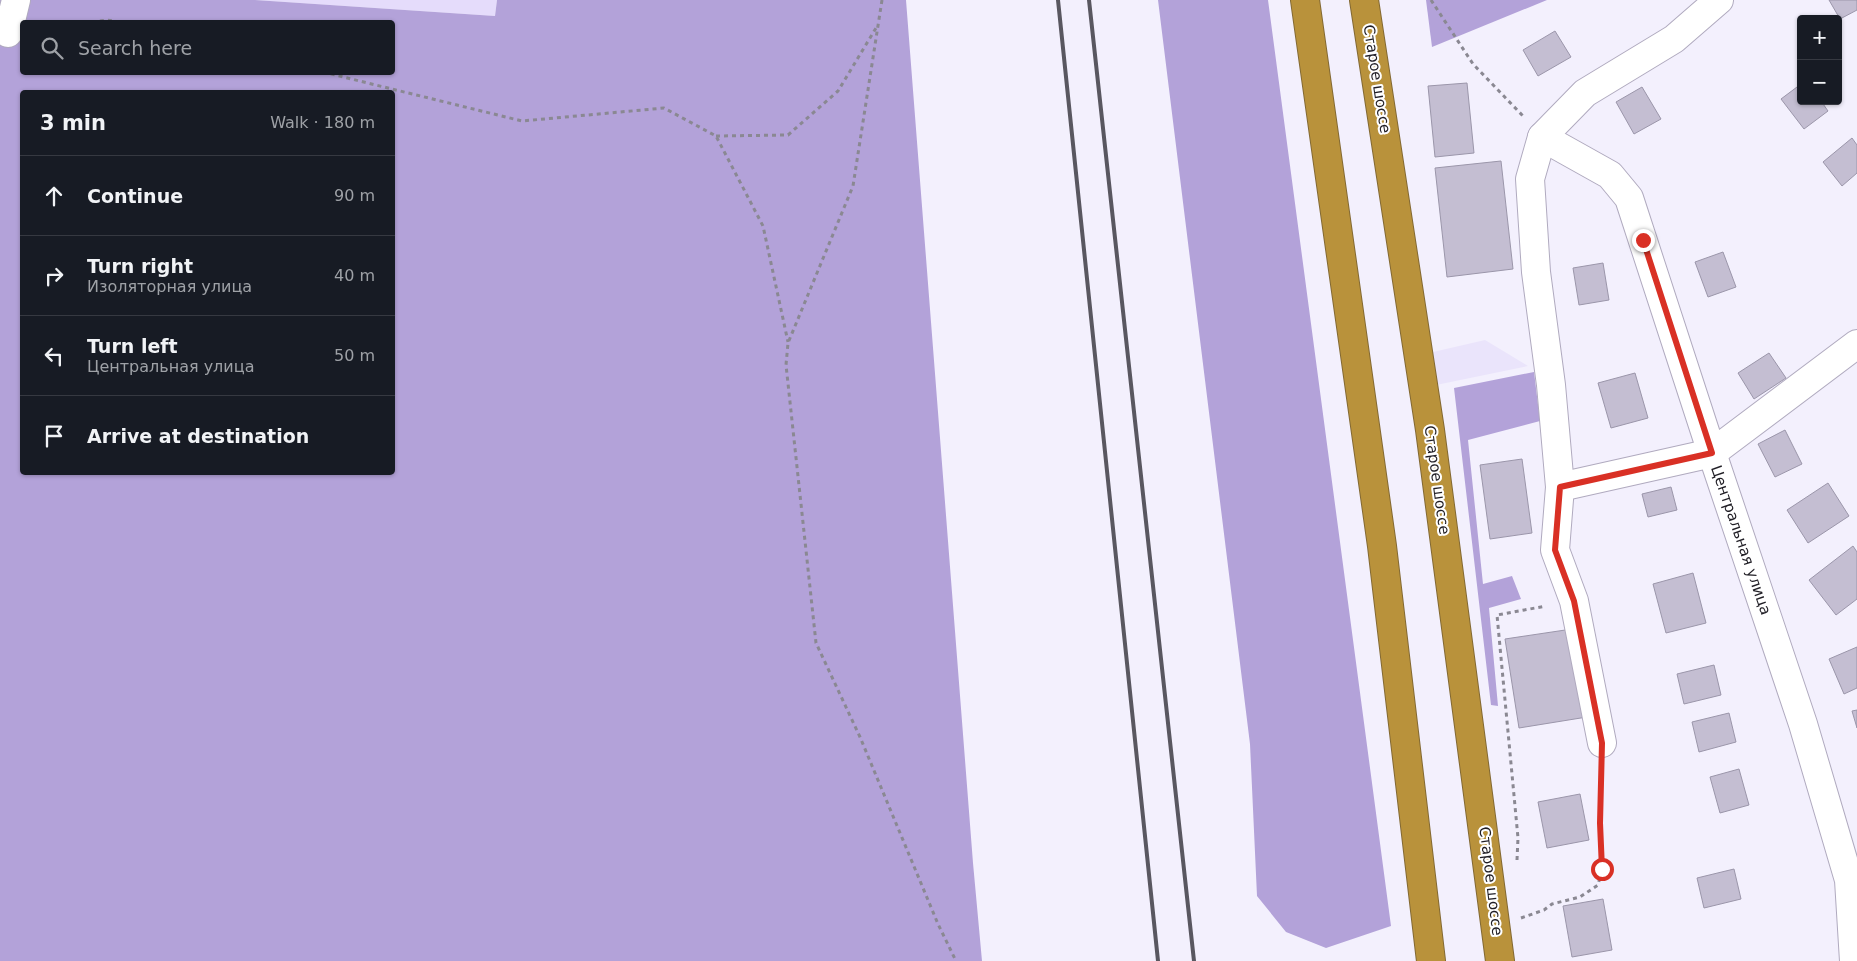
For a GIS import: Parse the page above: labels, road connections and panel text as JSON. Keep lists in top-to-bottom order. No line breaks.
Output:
{"streets":{"highway":["Старое шоссе"],"street":["Центральная улица"]},"page":{"map_buttons":["+","−"],"search":"Search here","heading":["3 min","Walk · 180 m"],"list":[["Continue","90 m"],["Turn right","Изоляторная улица","40 m"],["Turn left","Центральная улица","50 m"],"Arrive at destination"]}}
